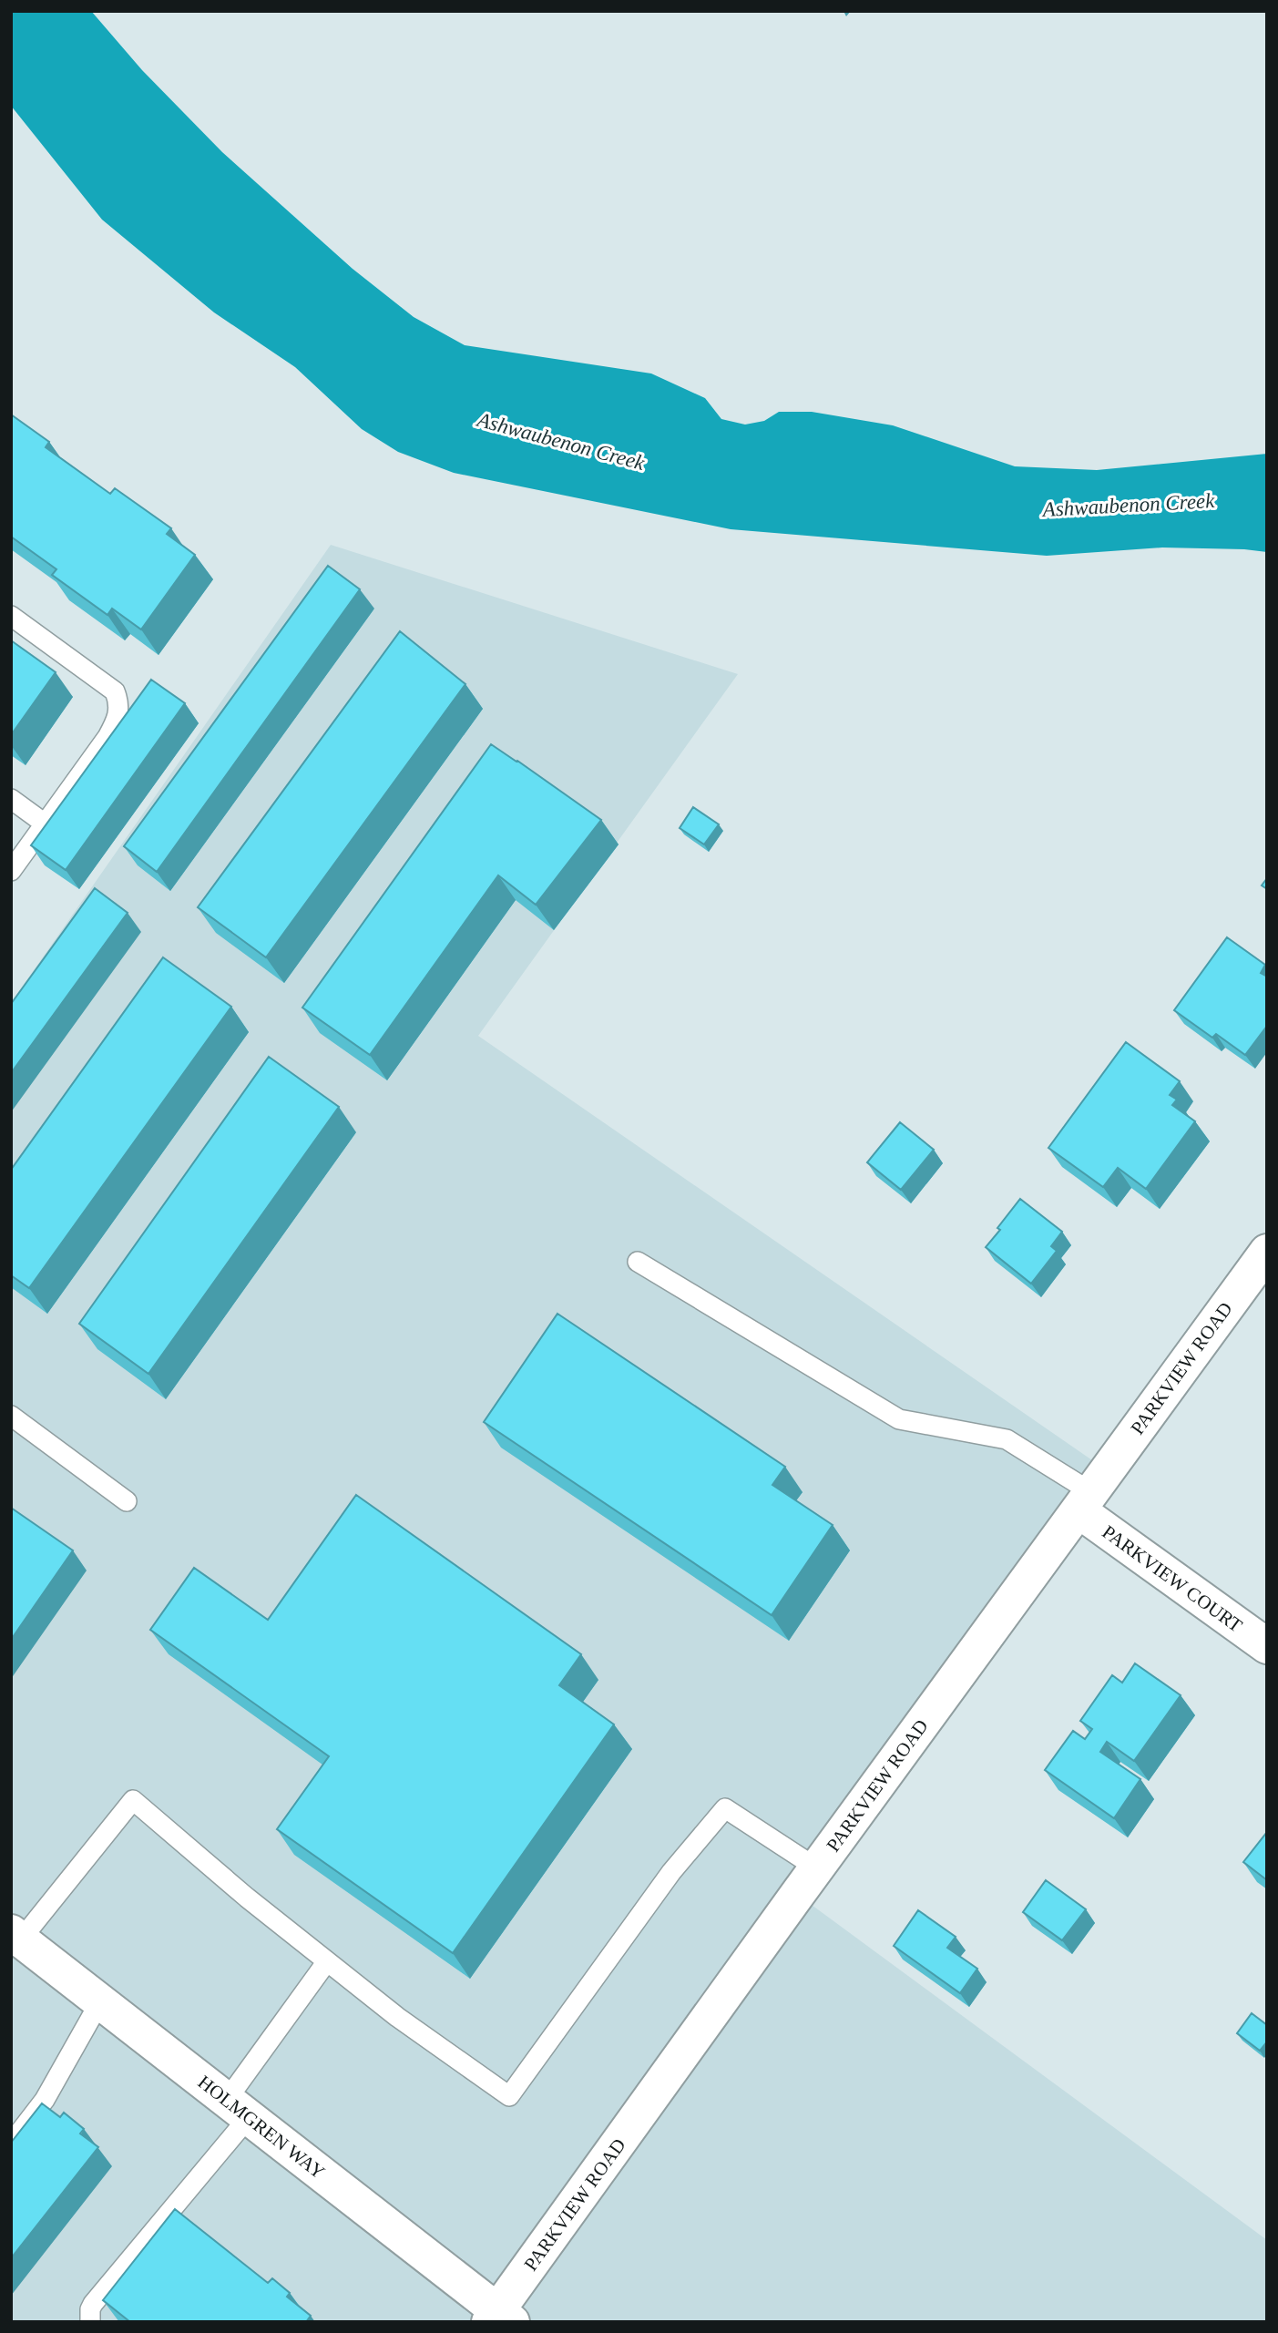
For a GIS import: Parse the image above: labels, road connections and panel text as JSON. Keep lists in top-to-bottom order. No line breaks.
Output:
{"streets":{"street":["PARKVIEW ROAD","PARKVIEW COURT","HOLMGREN WAY"]},"crossings":[["PARKVIEW ROAD","PARKVIEW COURT"],["PARKVIEW ROAD","HOLMGREN WAY"]],"water":["Ashwaubenon Creek"]}
